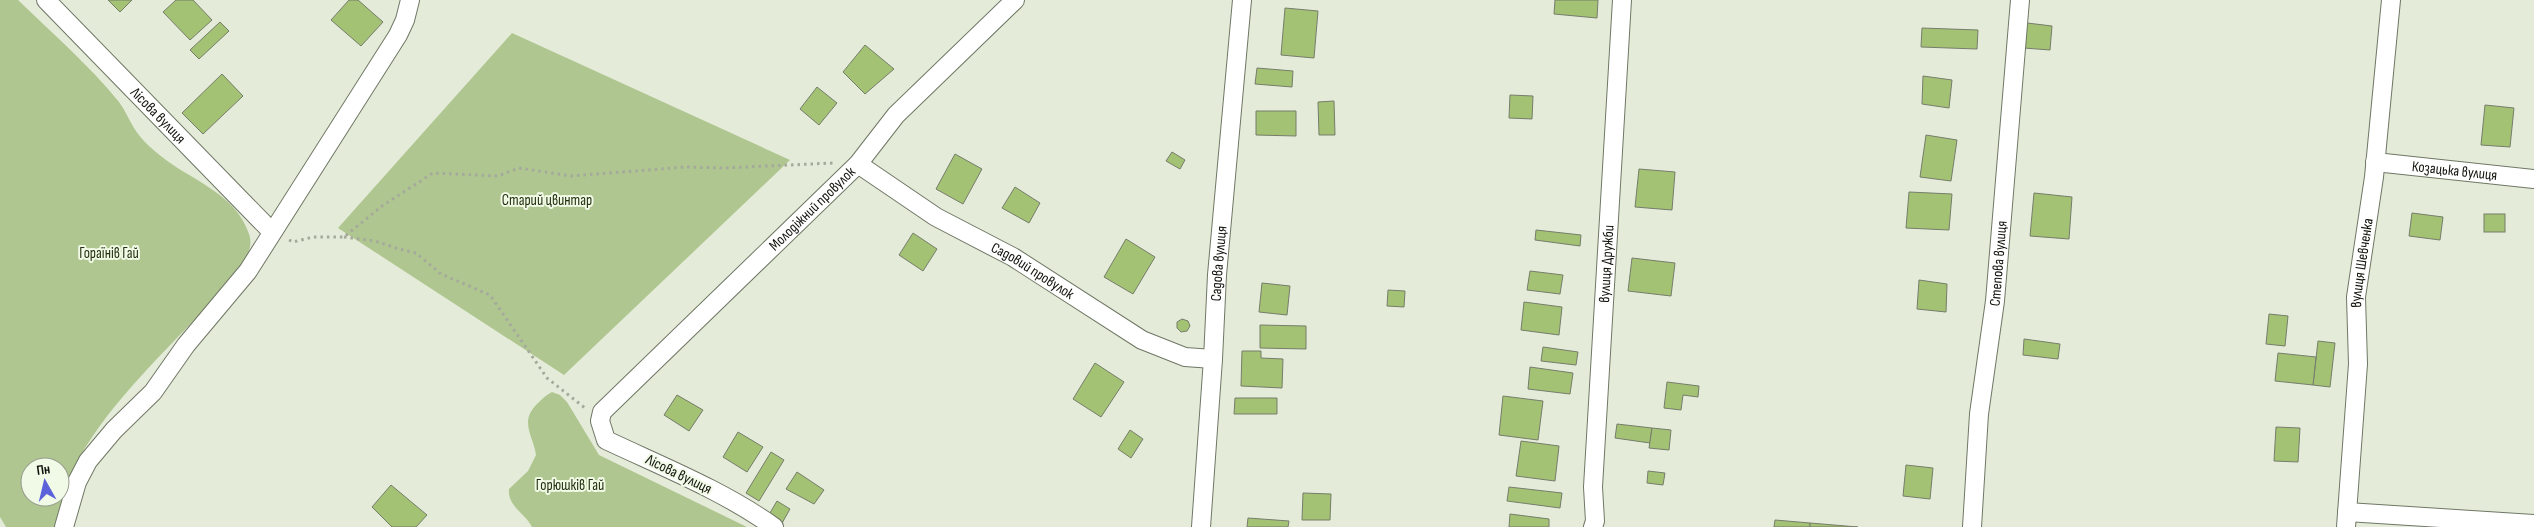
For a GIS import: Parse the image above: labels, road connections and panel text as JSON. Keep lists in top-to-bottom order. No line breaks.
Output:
{"streets":{"street":["Лісова вулиця","Козацька вулиця","Молодіжний провулок","Садова вулиця","вулиця Шевченка","вулиця Дружби","Степова вулиця","Садовий провулок"]},"crossings":[["Лісова вулиця","Молодіжний провулок"],["Козацька вулиця","вулиця Шевченка"],["Молодіжний провулок","Садовий провулок"],["Садова вулиця","Садовий провулок"]],"parks":["Старий цвинтар","Гораїнів Гай","Горюшків Гай"],"north":"top"}
